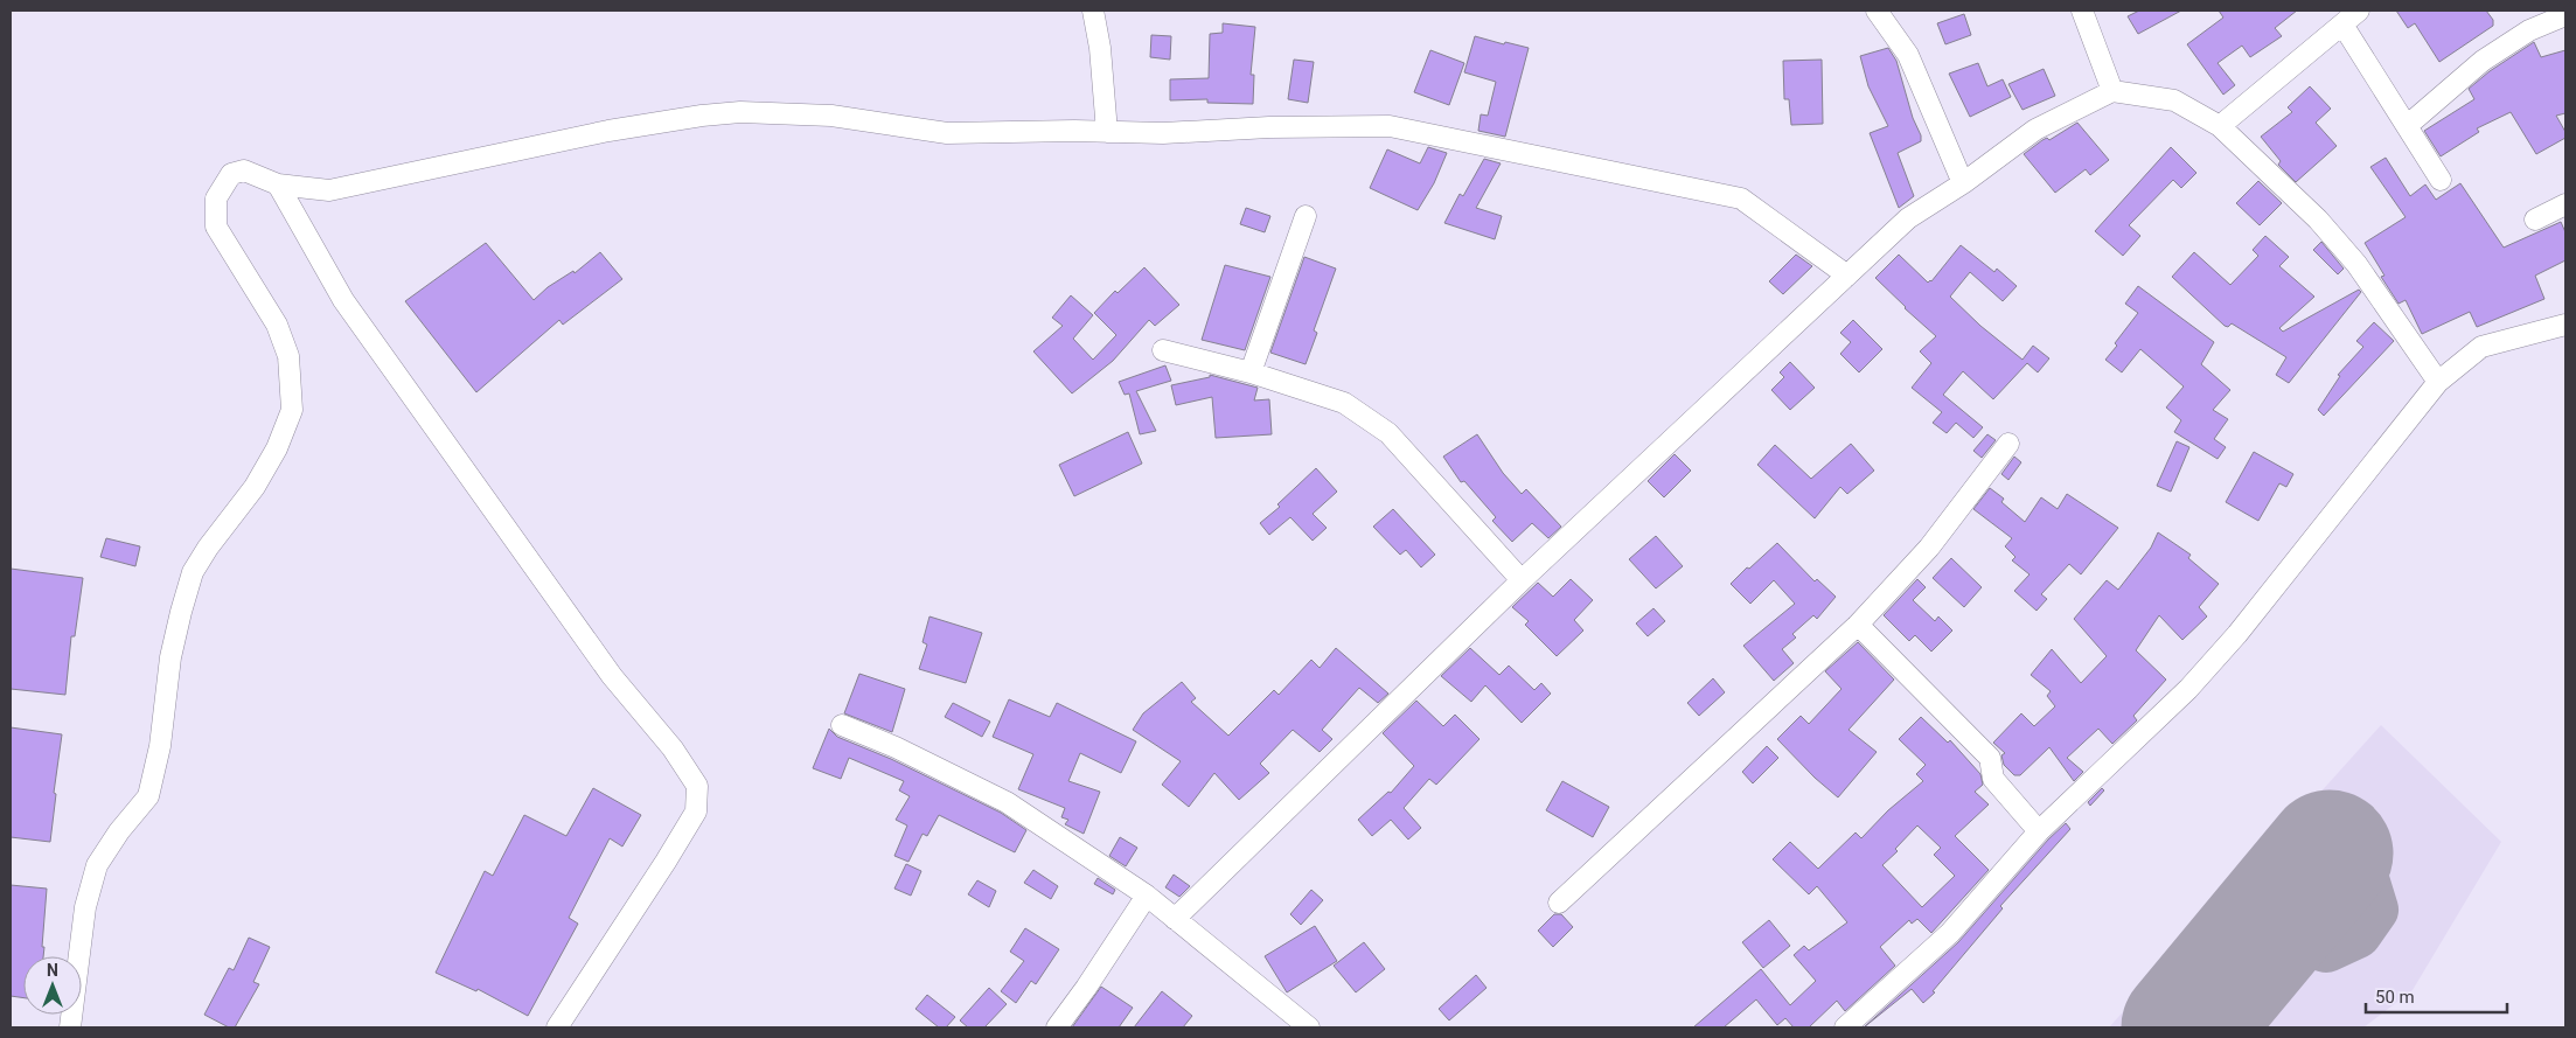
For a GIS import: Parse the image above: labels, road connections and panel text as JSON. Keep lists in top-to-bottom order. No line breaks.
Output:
{"scale_bar":"50 m","north":"top"}
